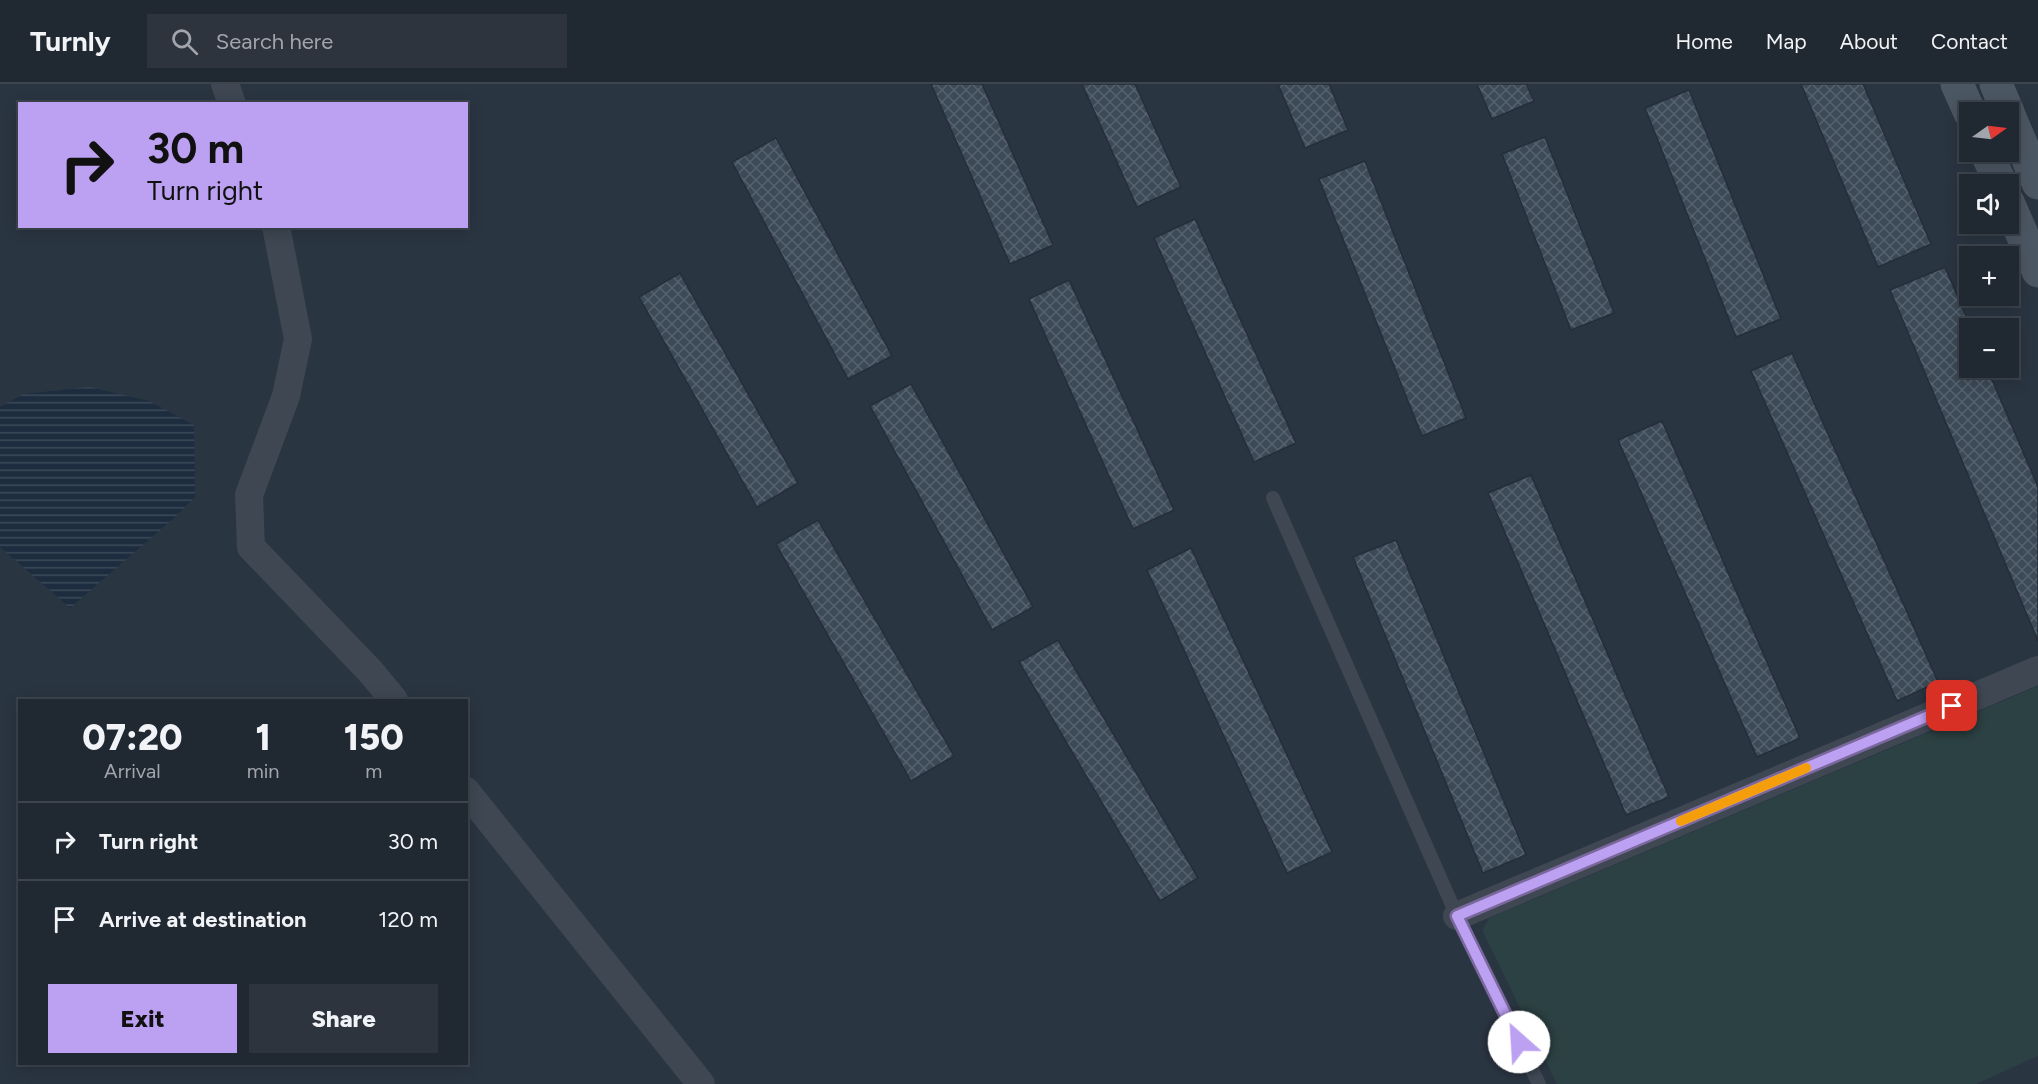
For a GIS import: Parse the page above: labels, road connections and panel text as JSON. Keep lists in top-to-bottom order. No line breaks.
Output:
{"north":"right","page":{"header":"Turnly","search":"Search here","nav":["Home","Map","About","Contact"],"map_buttons":["+","−"],"turn":["30 m","Turn right"],"eta":["07:20","Arrival","1","min","150","m"],"list":[{"name":"Turn right","value":"30 m"},{"name":"Arrive at destination","value":"120 m"}],"buttons":["Exit","Share"]}}
